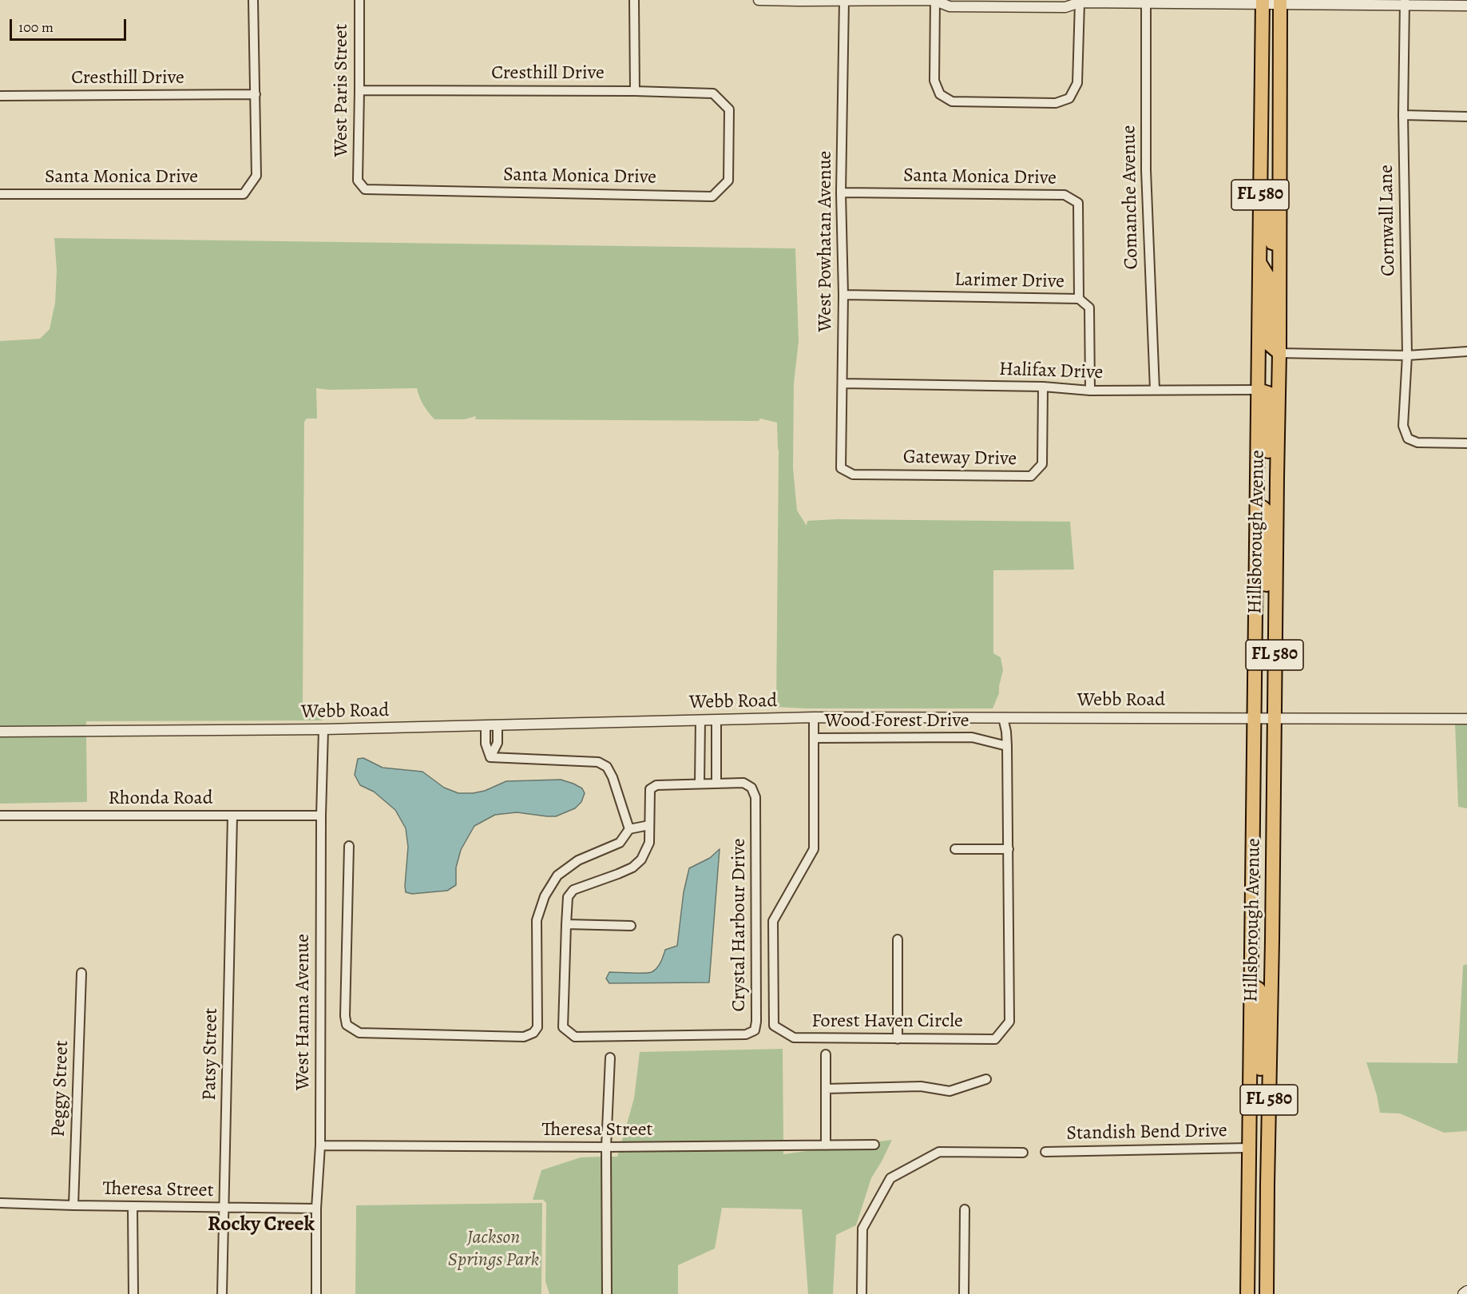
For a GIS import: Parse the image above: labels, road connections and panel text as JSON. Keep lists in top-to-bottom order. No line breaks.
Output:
{"streets":{"main road":["FL 580","Hillsborough Avenue"],"street":["Cresthill Drive","West Paris Street","Santa Monica Drive","Comanche Avenue","Cornwall Lane","West Powhatan Avenue","Larimer Drive","Halifax Drive","Gateway Drive","Webb Road","Wood Forest Drive","Rhonda Road","Crystal Harbour Drive","West Hanna Avenue","Forest Haven Circle","Patsy Street","Peggy Street","Theresa Street","Standish Bend Drive"]},"crossings":[["Cresthill Drive","West Paris Street"],["Cresthill Drive","Santa Monica Drive"],["West Paris Street","Santa Monica Drive"],["Santa Monica Drive","West Powhatan Avenue"],["Santa Monica Drive","Larimer Drive"],["Comanche Avenue","Halifax Drive"],["West Powhatan Avenue","Larimer Drive"],["West Powhatan Avenue","Halifax Drive"],["West Powhatan Avenue","Gateway Drive"],["Larimer Drive","Halifax Drive"],["Halifax Drive","Gateway Drive"],["Halifax Drive","Hillsborough Avenue"],["Hillsborough Avenue","Webb Road"],["Hillsborough Avenue","Standish Bend Drive"],["Webb Road","West Hanna Avenue"],["Webb Road","Forest Haven Circle"],["Wood Forest Drive","Forest Haven Circle"],["Rhonda Road","West Hanna Avenue"],["Rhonda Road","Patsy Street"],["West Hanna Avenue","Theresa Street"],["Patsy Street","Theresa Street"],["Peggy Street","Theresa Street"]],"districts":["Rocky Creek"],"parks":["Jackson Springs Park"],"scale_bar":"100 m"}
